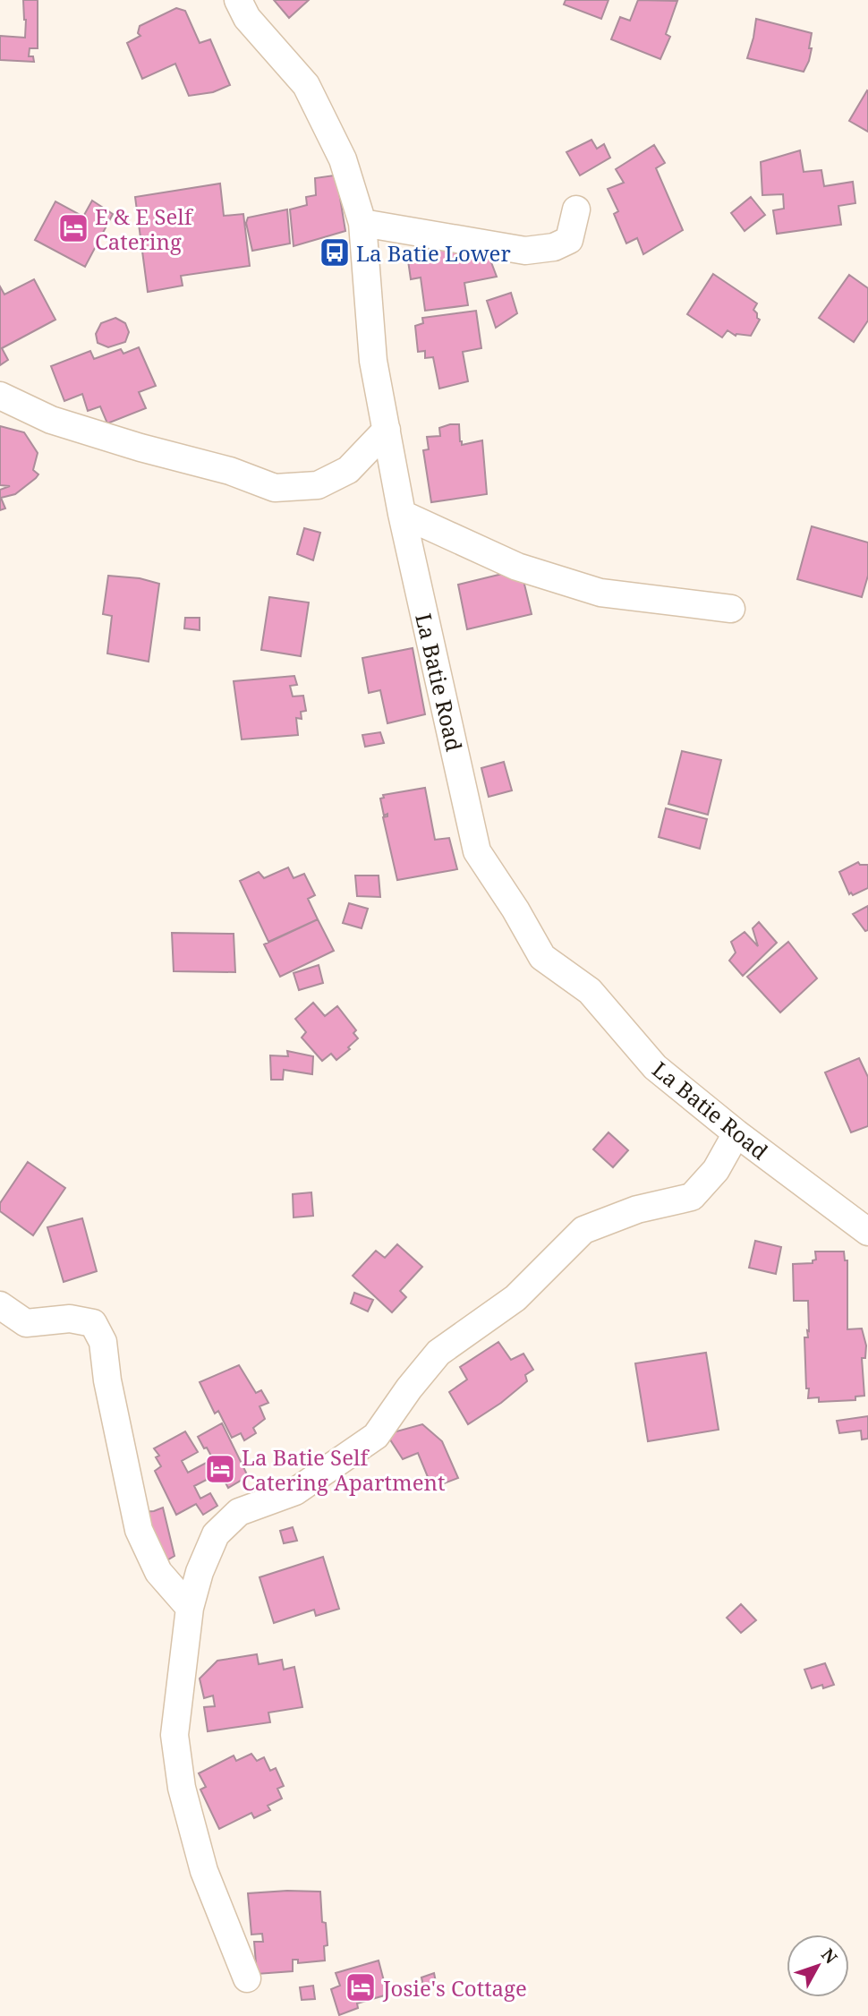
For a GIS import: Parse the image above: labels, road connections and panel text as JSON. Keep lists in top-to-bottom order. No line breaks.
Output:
{"streets":{"street":["La Batie Road"]},"places":{"hotel":["E & E Self Catering","La Batie Self Catering Apartment","Josie's Cottage"],"bus stop":["La Batie Lower"]},"north":"top right"}
